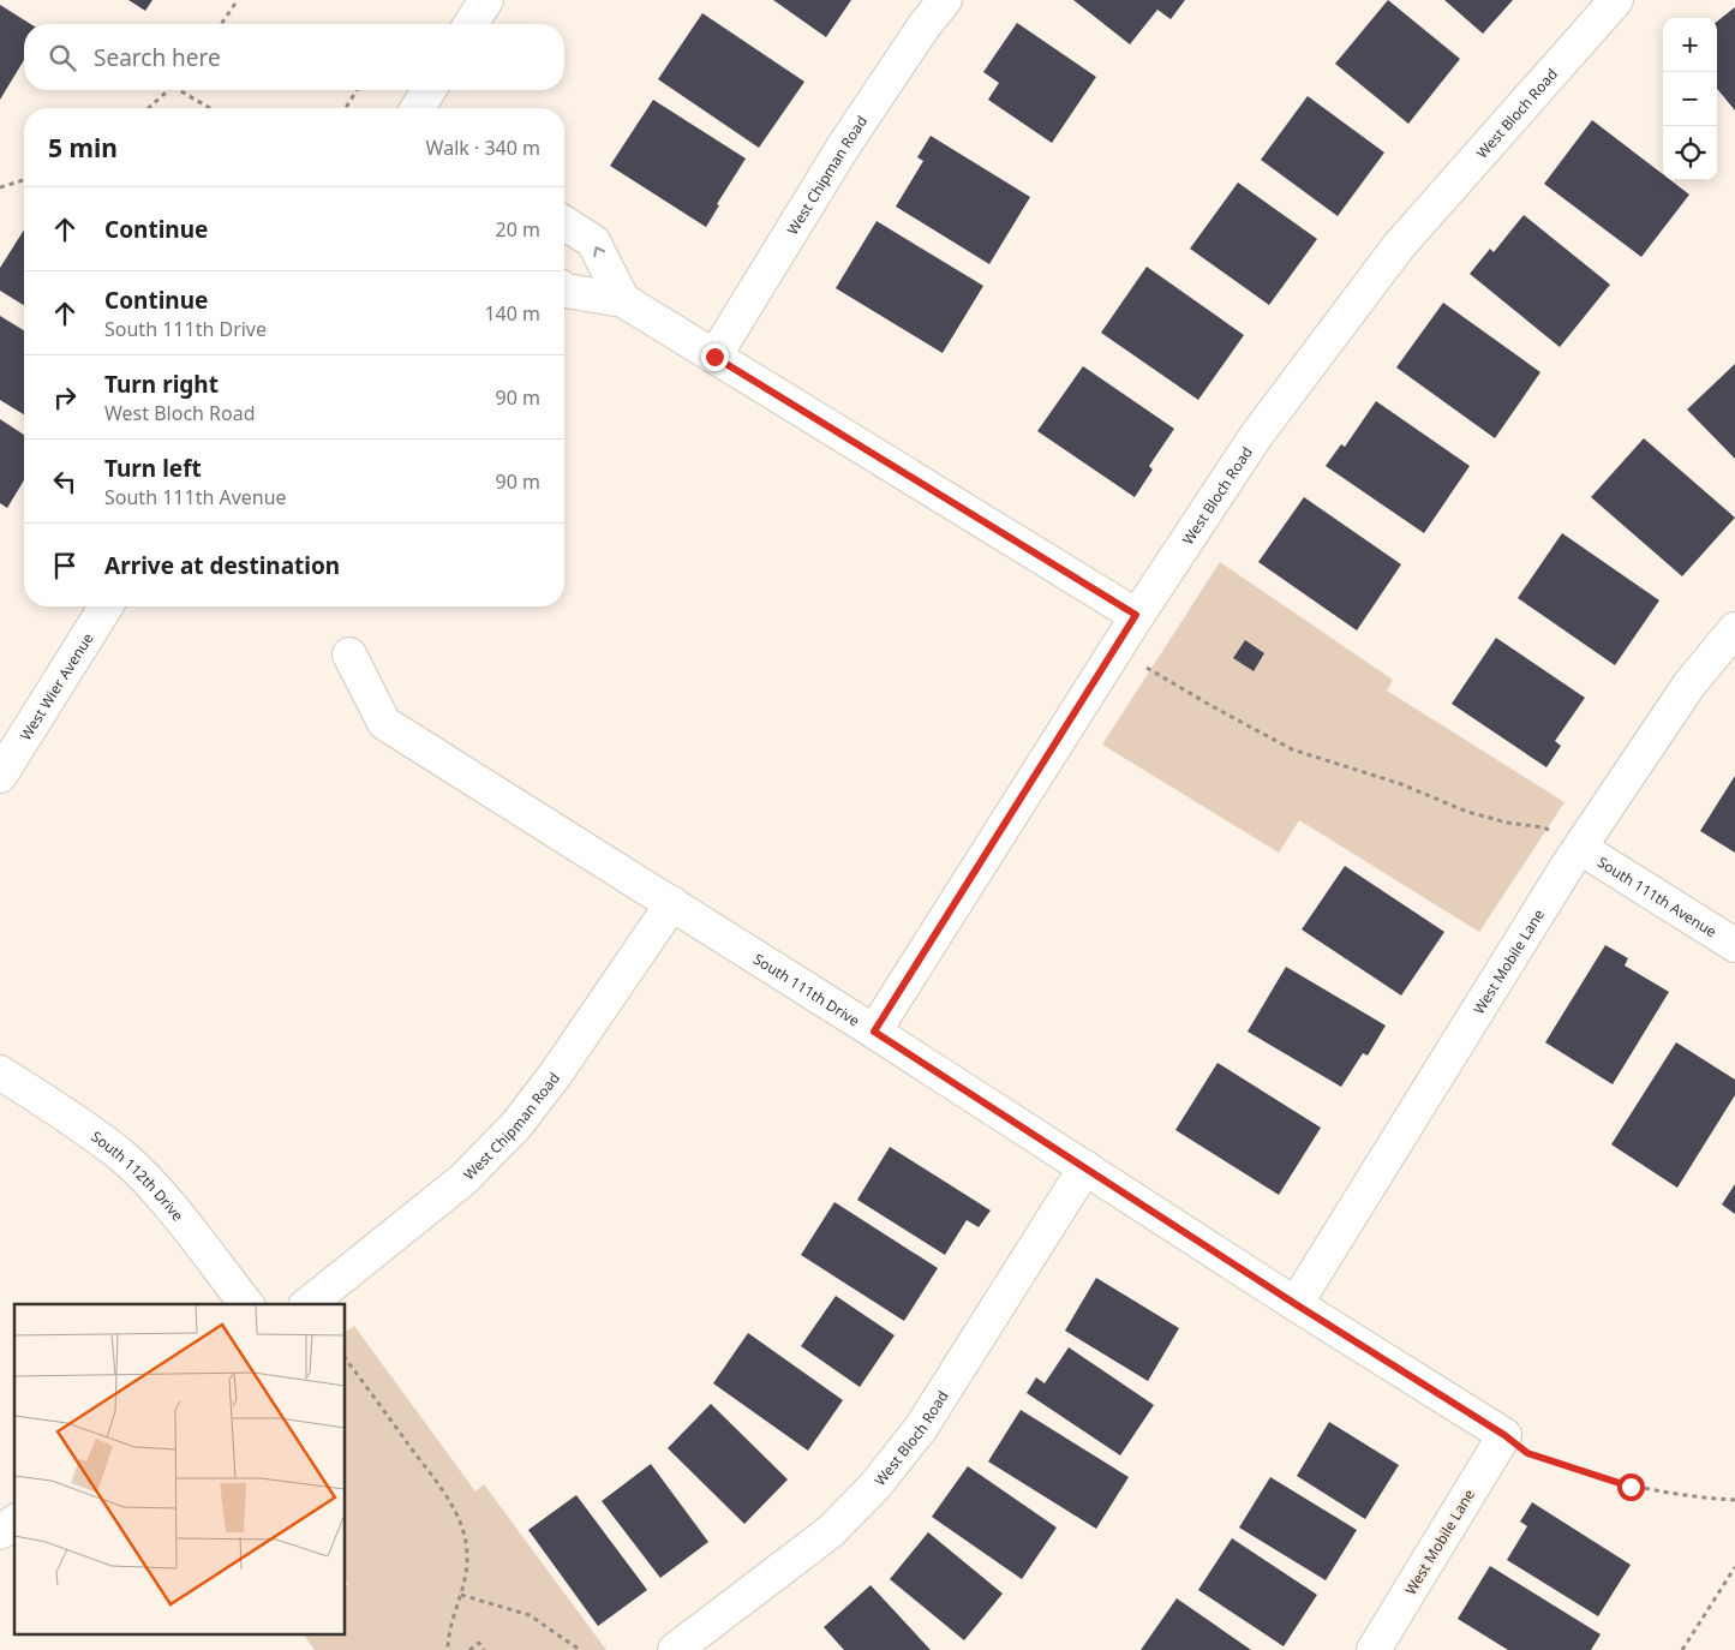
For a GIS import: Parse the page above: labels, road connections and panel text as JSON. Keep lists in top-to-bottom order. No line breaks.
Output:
{"streets":{"street":["West Bloch Road","West Chipman Road","West Wier Avenue","South 111th Avenue","West Mobile Lane","South 111th Drive","South 112th Drive"]},"crossings":[["West Bloch Road","South 111th Drive"],["West Chipman Road","South 111th Drive"],["South 111th Avenue","West Mobile Lane"],["West Mobile Lane","South 111th Drive"]],"page":{"map_buttons":["+","−"],"search":"Search here","heading":["5 min","Walk · 340 m"],"list":[["Continue","20 m"],["Continue","South 111th Drive","140 m"],["Turn right","West Bloch Road","90 m"],["Turn left","South 111th Avenue","90 m"],"Arrive at destination"]}}
